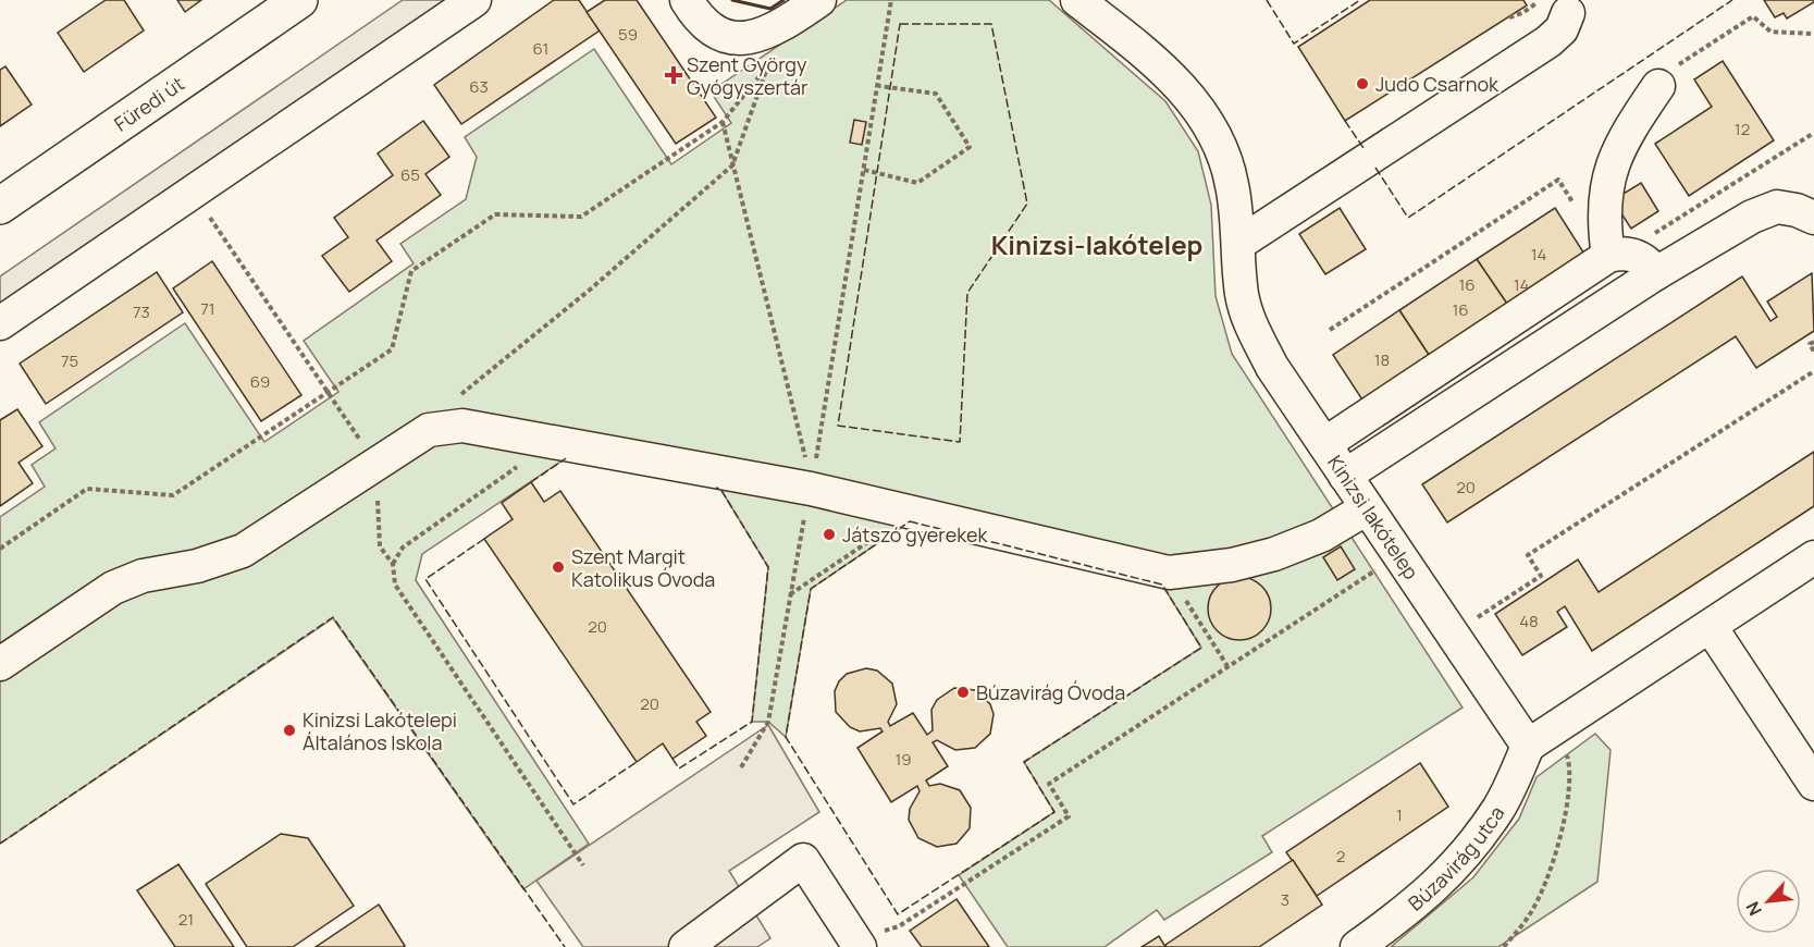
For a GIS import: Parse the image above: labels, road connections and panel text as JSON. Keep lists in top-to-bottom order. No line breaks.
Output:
{"streets":{"main road":["Füredi út"],"street":["Kinizsi lakótelep","Búzavirág utca"]},"crossings":[["Kinizsi lakótelep","Búzavirág utca"]],"districts":["Kinizsi-lakótelep"],"places":{"health":["Szent György Gyógyszertár"],"other":["Judo Csarnok","Játszó gyerekek","Szent Margit Katolikus Óvoda","Búzavirág Óvoda","Kinizsi Lakótelepi Általános Iskola"]},"house_numbers":["59","61","63","12","65","14","16","14","71","16","73","18","75","69","20","48","20","20","19","1","2","3","21"],"north":"bottom left"}
